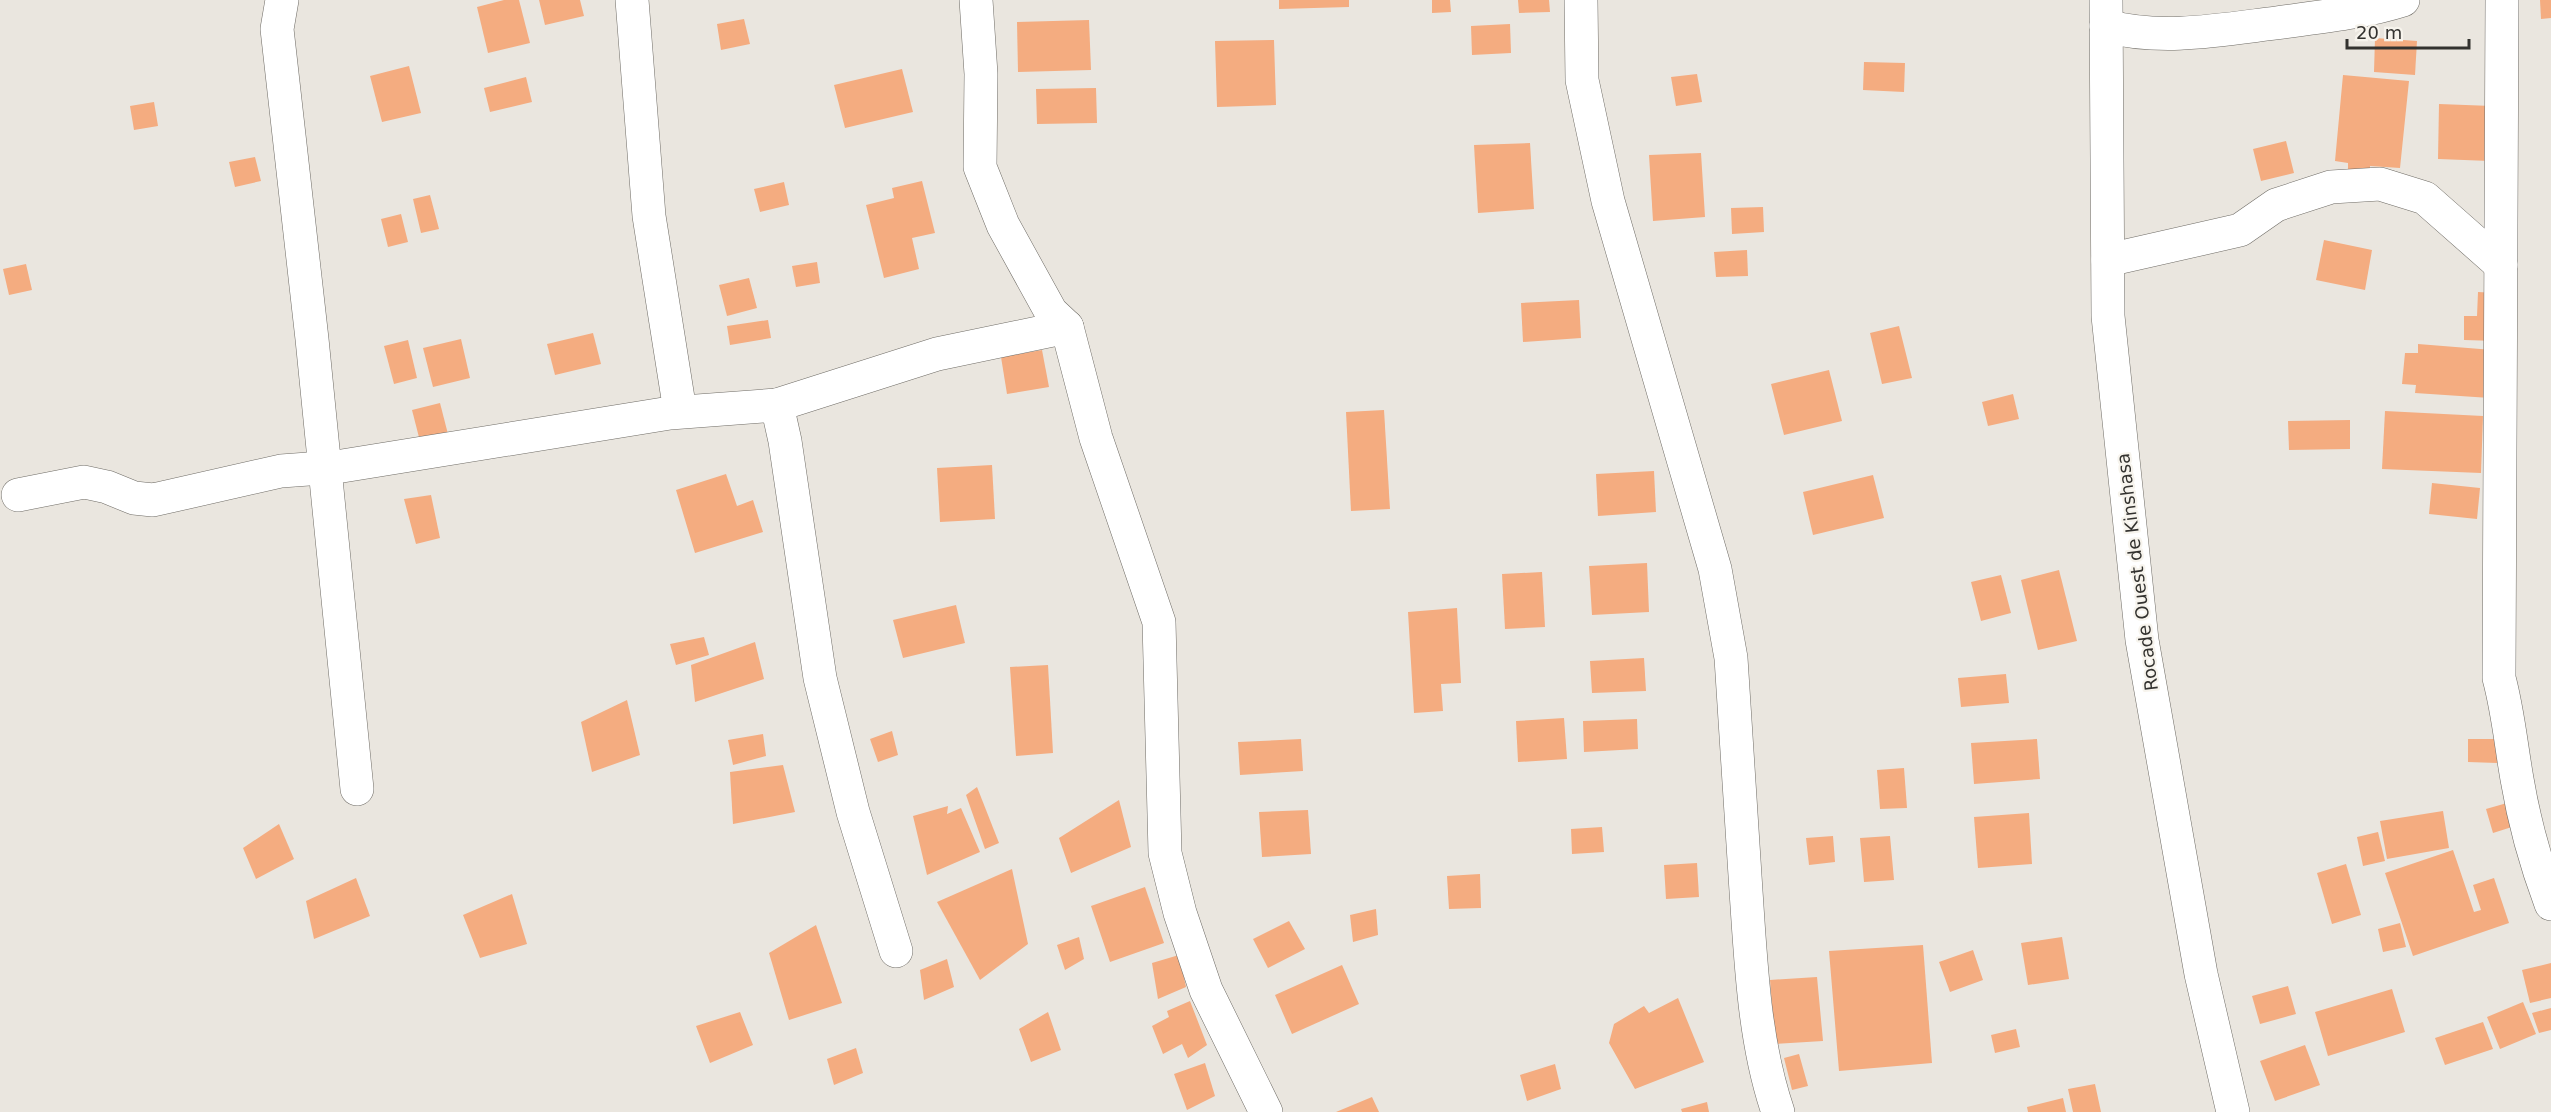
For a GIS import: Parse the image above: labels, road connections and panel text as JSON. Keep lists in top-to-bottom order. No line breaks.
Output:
{"streets":{"street":["Rocade Ouest de Kinshasa"]},"scale_bar":"20 m"}
